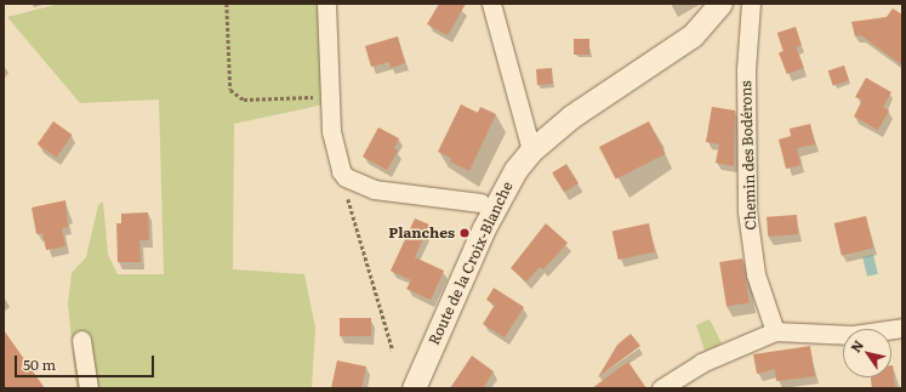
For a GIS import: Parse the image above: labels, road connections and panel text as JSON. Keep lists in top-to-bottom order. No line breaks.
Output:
{"streets":{"street":["Chemin des Bodérons","Route de la Croix-Blanche"]},"places":["Planches"],"scale_bar":"50 m","north":"top left"}
